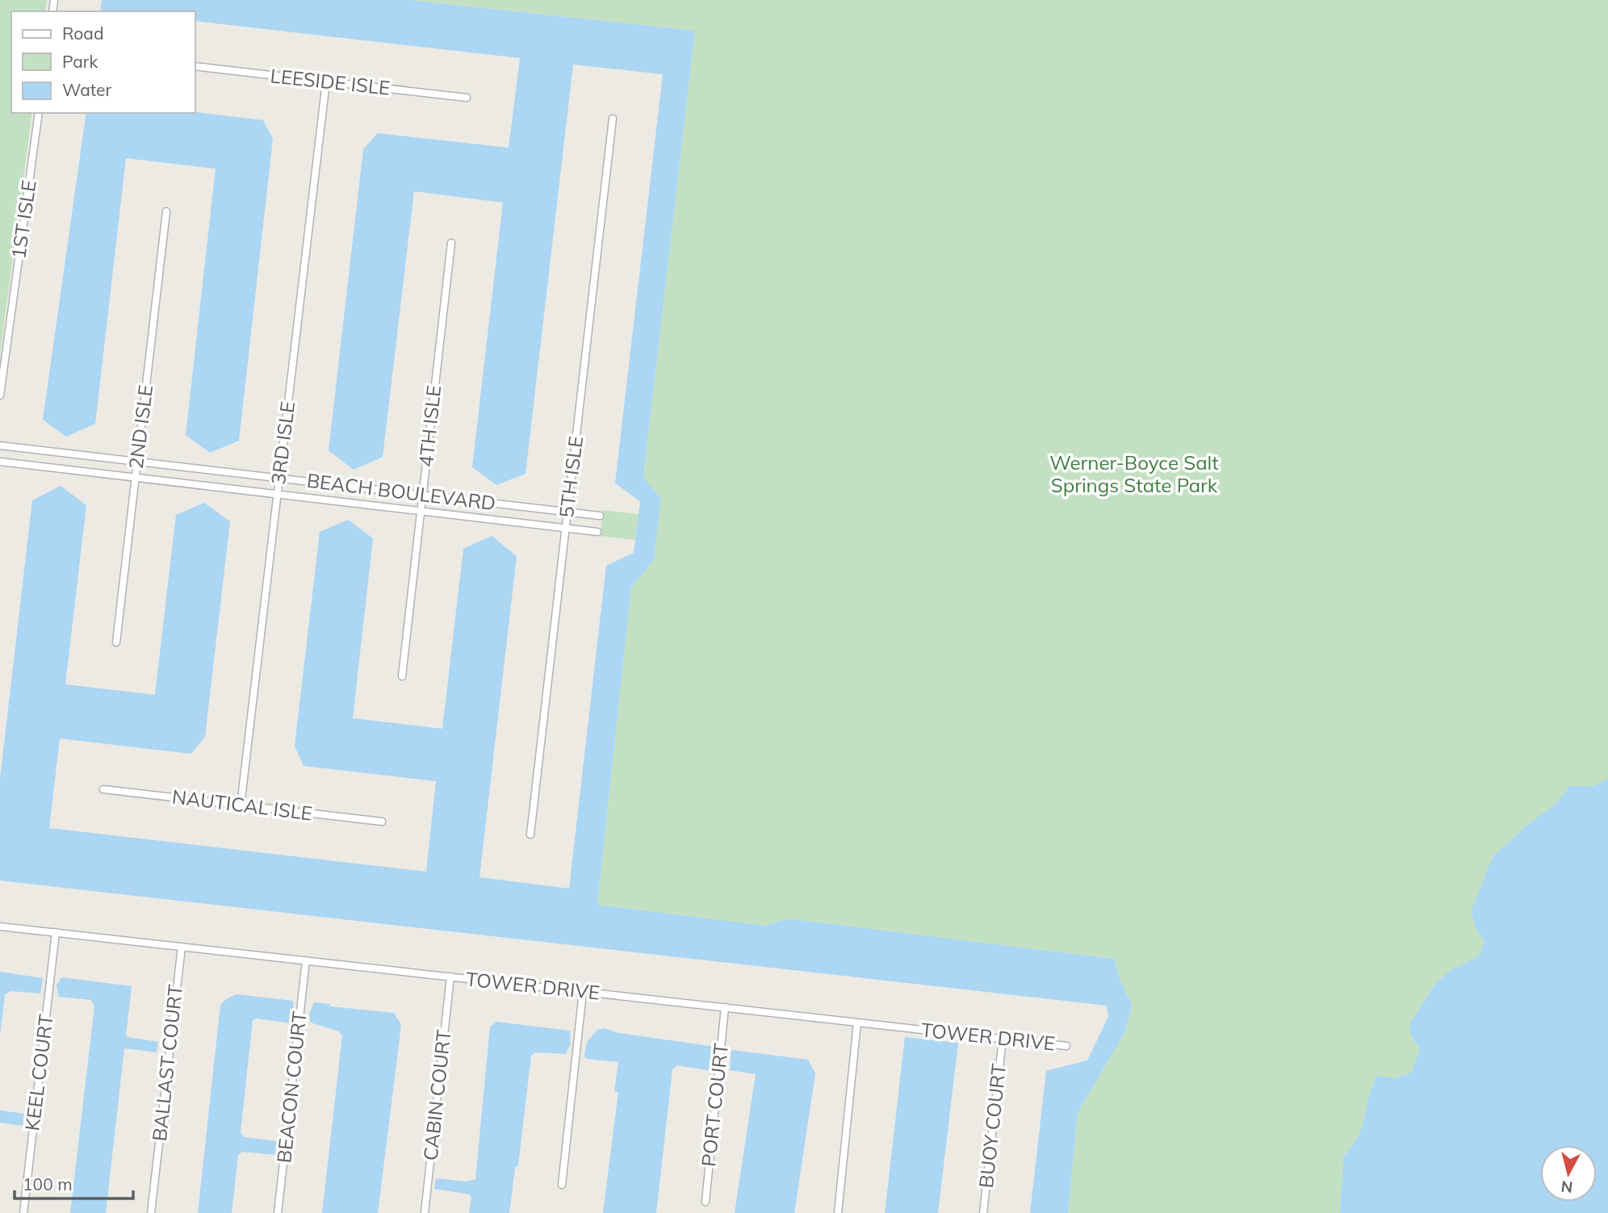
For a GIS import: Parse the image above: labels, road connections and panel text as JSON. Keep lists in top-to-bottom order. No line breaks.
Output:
{"streets":{"street":["LEESIDE ISLE","1ST ISLE","4TH ISLE","2ND ISLE","3RD ISLE","5TH ISLE","BEACH BOULEVARD","NAUTICAL ISLE","TOWER DRIVE","BALLAST COURT","KEEL COURT","BEACON COURT","CABIN COURT","PORT COURT","BUOY COURT"]},"crossings":[["LEESIDE ISLE","3RD ISLE"],["4TH ISLE","BEACH BOULEVARD"],["2ND ISLE","BEACH BOULEVARD"],["3RD ISLE","BEACH BOULEVARD"],["3RD ISLE","NAUTICAL ISLE"],["5TH ISLE","BEACH BOULEVARD"],["TOWER DRIVE","BALLAST COURT"],["TOWER DRIVE","KEEL COURT"],["TOWER DRIVE","BEACON COURT"],["TOWER DRIVE","CABIN COURT"],["TOWER DRIVE","PORT COURT"],["TOWER DRIVE","BUOY COURT"]],"parks":["Werner-Boyce Salt Springs State Park"],"legend":["Road","Park","Water"],"scale_bar":"100 m","north":"bottom"}
